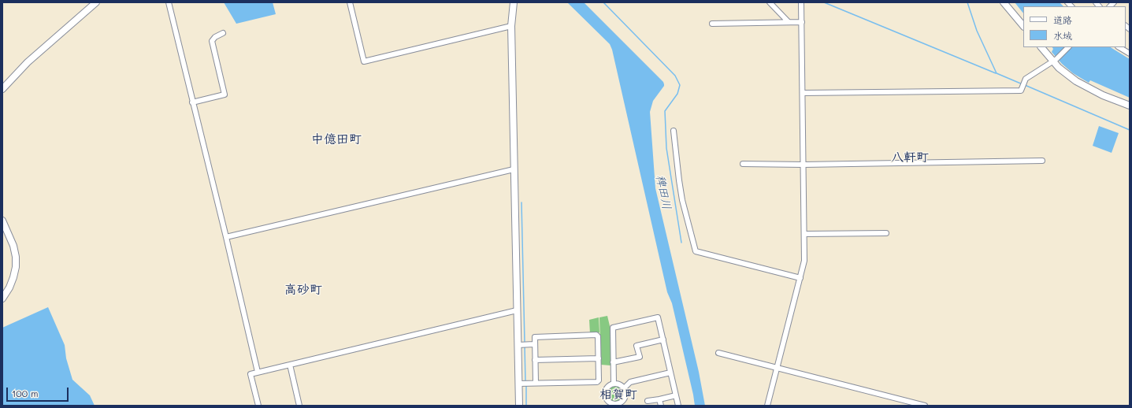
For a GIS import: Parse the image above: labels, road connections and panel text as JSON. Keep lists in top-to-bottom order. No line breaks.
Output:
{"districts":["中億田町","八軒町","高砂町","相賀町"],"water":["稗田川"],"legend":["道路","水域"],"scale_bar":"100 m"}
